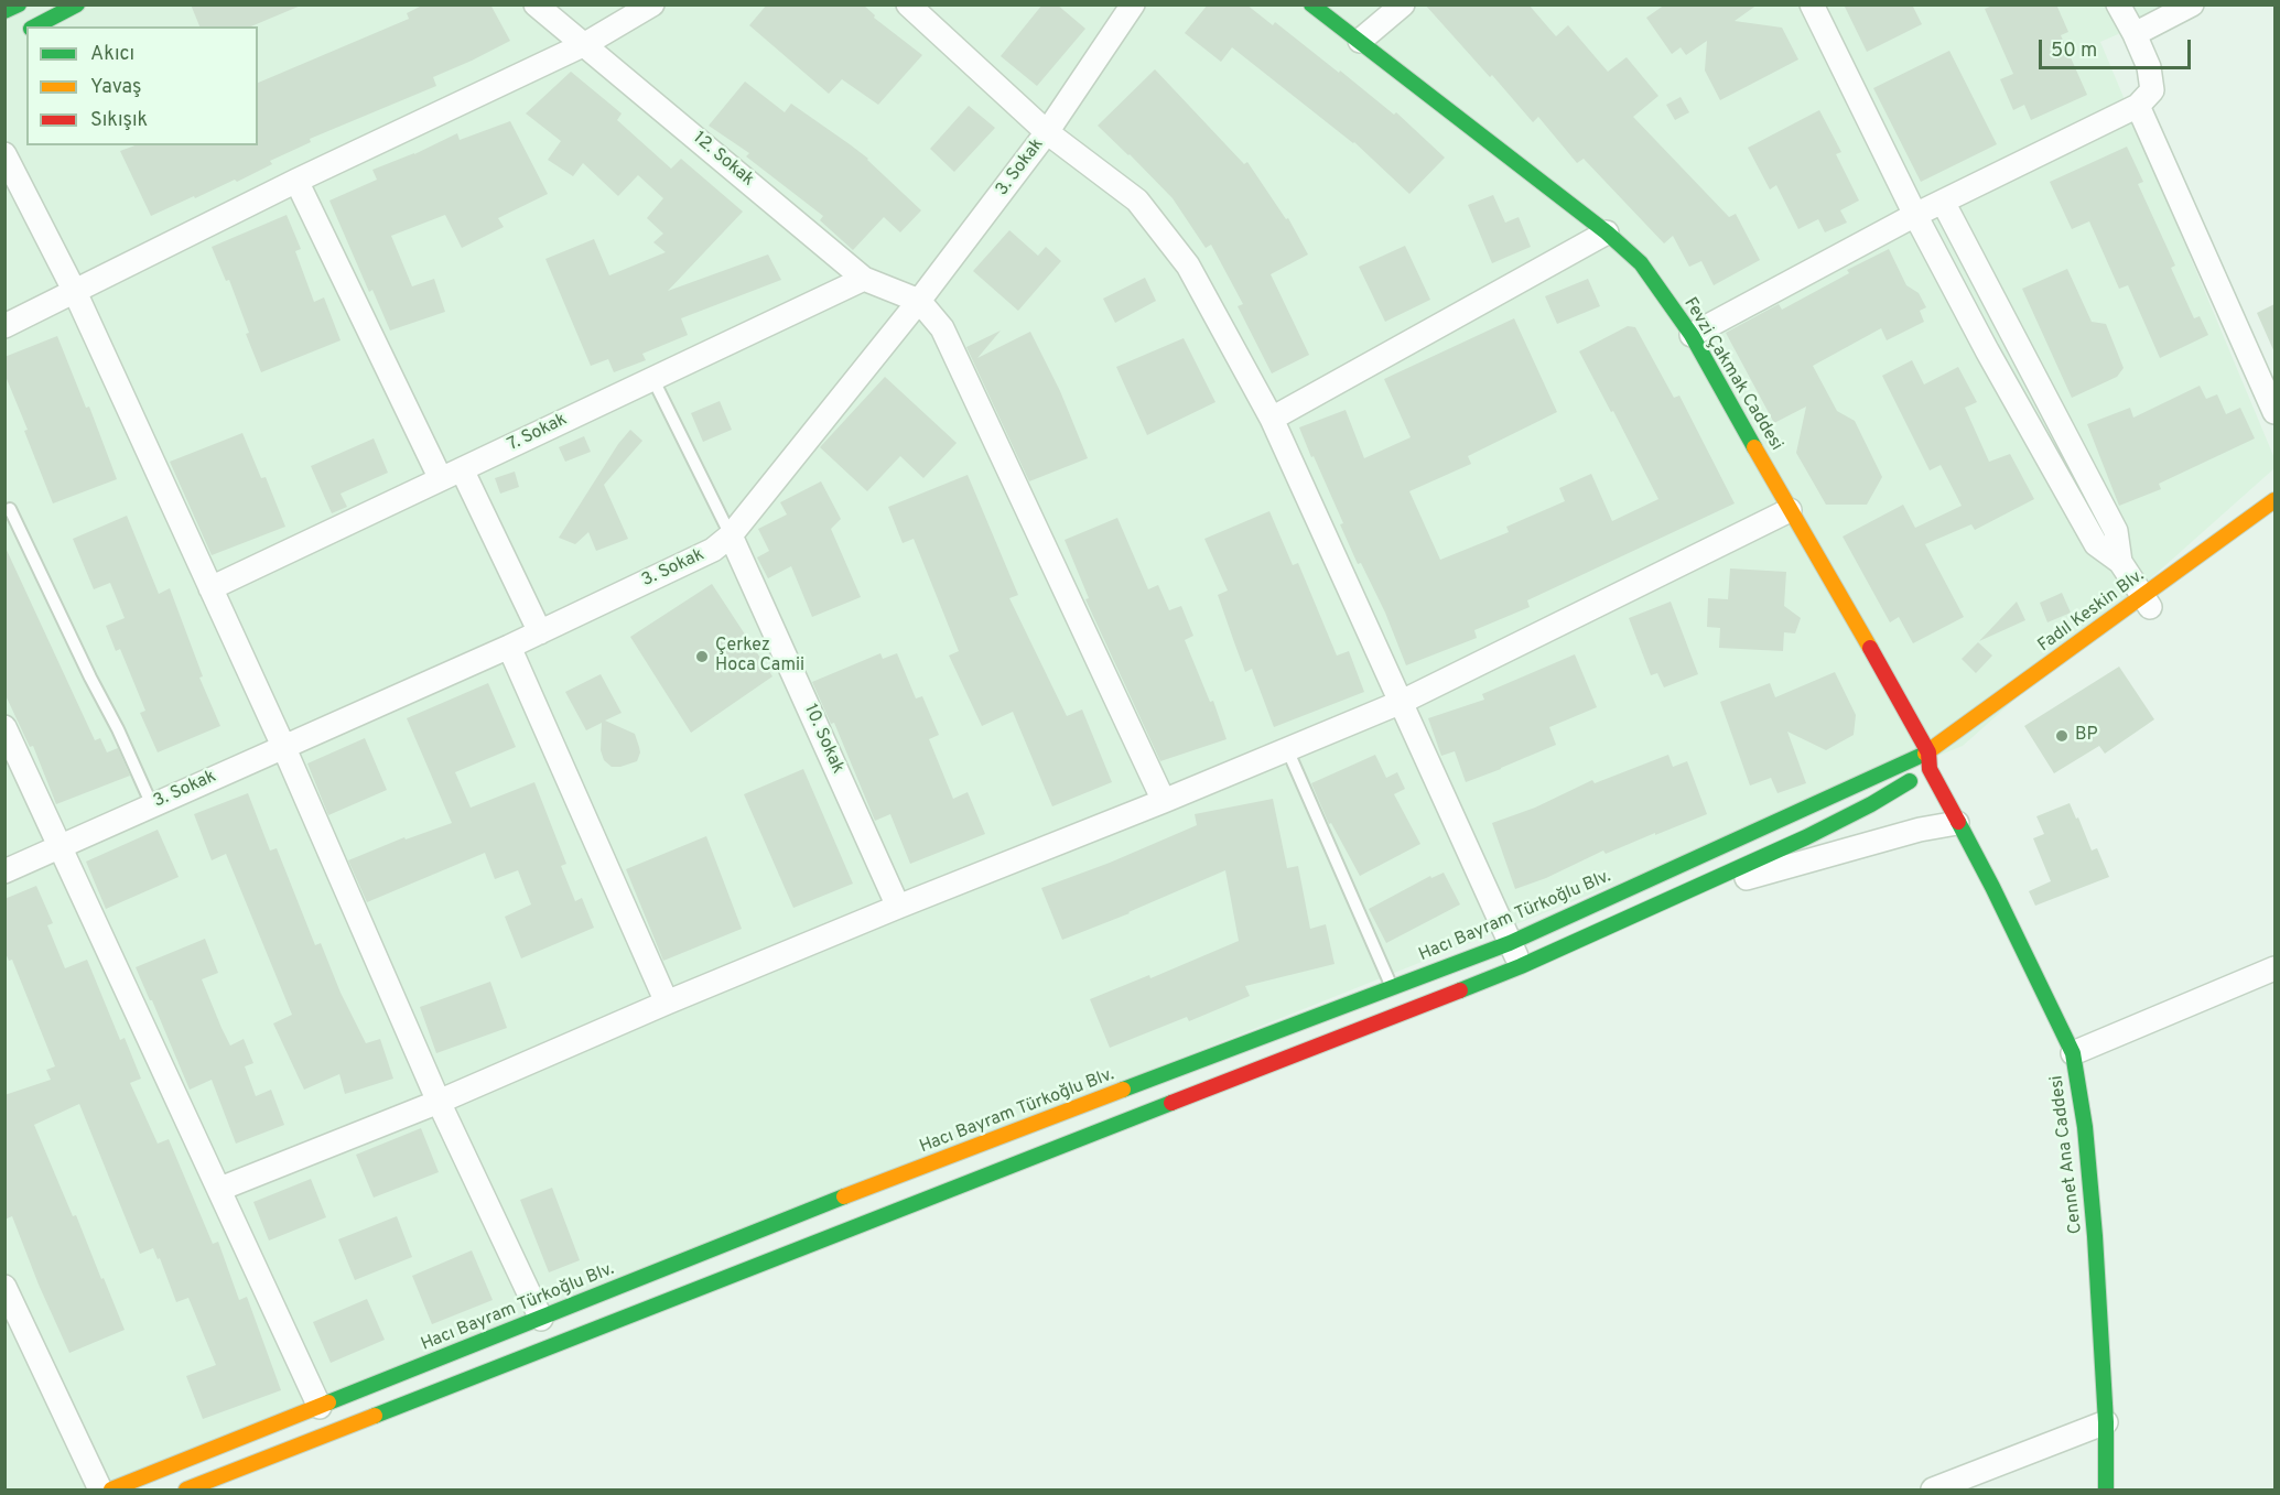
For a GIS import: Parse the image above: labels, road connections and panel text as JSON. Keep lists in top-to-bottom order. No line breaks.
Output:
{"streets":{"street":["12. Sokak","3. Sokak","Fevzi Çakmak Caddesi","7. Sokak","Fadıl Keskin Blv.","10. Sokak","Hacı Bayram Türkoğlu Blv.","Cennet Ana Caddesi"]},"crossings":[["12. Sokak","3. Sokak"],["12. Sokak","7. Sokak"],["3. Sokak","10. Sokak"],["Fevzi Çakmak Caddesi","Fadıl Keskin Blv."],["Fevzi Çakmak Caddesi","Hacı Bayram Türkoğlu Blv."],["Fevzi Çakmak Caddesi","Cennet Ana Caddesi"],["Fadıl Keskin Blv.","Hacı Bayram Türkoğlu Blv."],["Fadıl Keskin Blv.","Cennet Ana Caddesi"]],"places":["Çerkez Hoca Camii","BP"],"legend":["Akıcı","Yavaş","Sıkışık"],"scale_bar":"50 m"}
